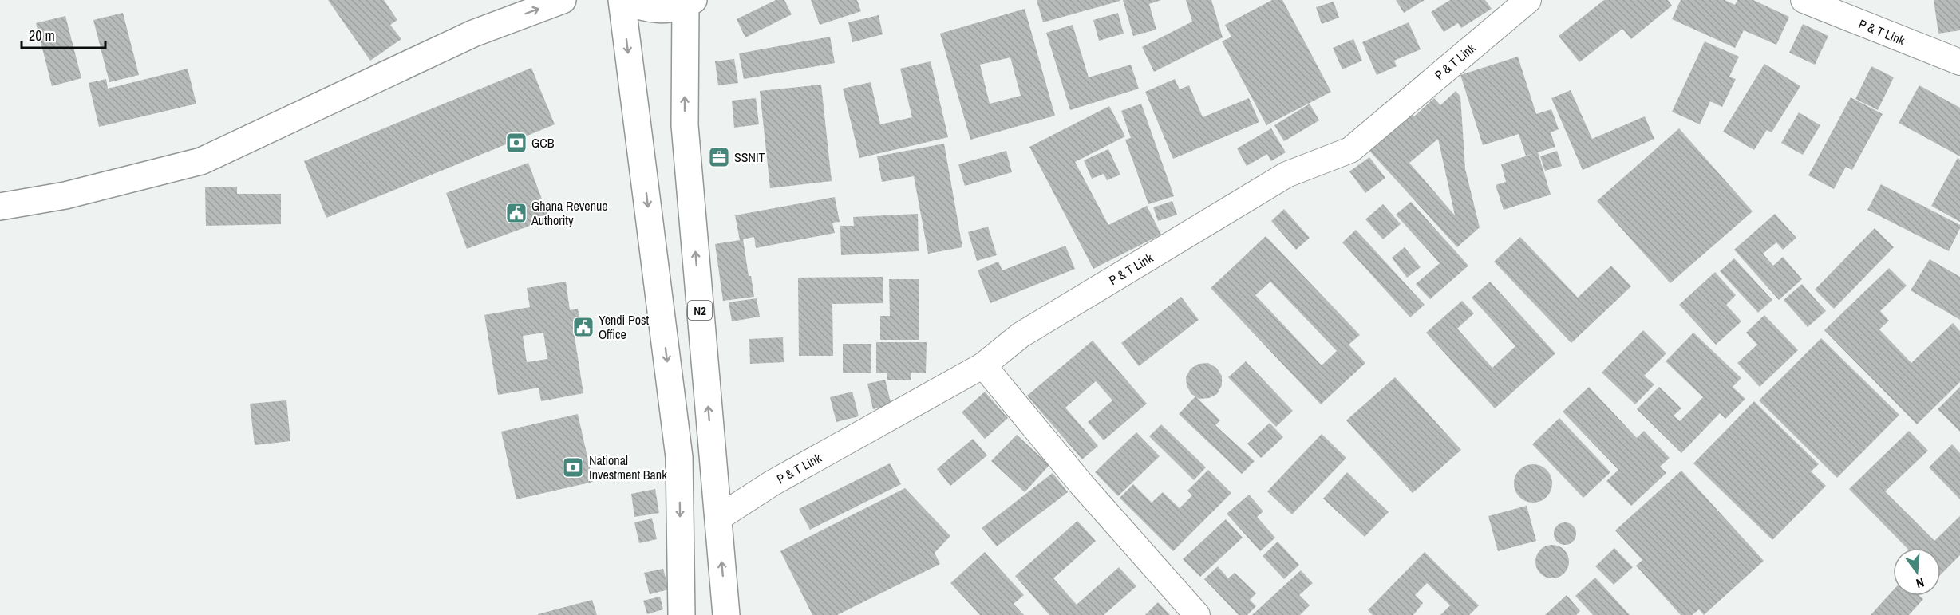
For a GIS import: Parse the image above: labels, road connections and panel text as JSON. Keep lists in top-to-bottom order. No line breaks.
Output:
{"streets":{"main road":["N2"],"street":["P & T Link"]},"crossings":[["P & T Link","N2"]],"places":{"bank":["GCB","National Investment Bank"],"office":["SSNIT"],"public building":["Ghana Revenue Authority","Yendi Post Office"]},"scale_bar":"20 m","north":"bottom"}
